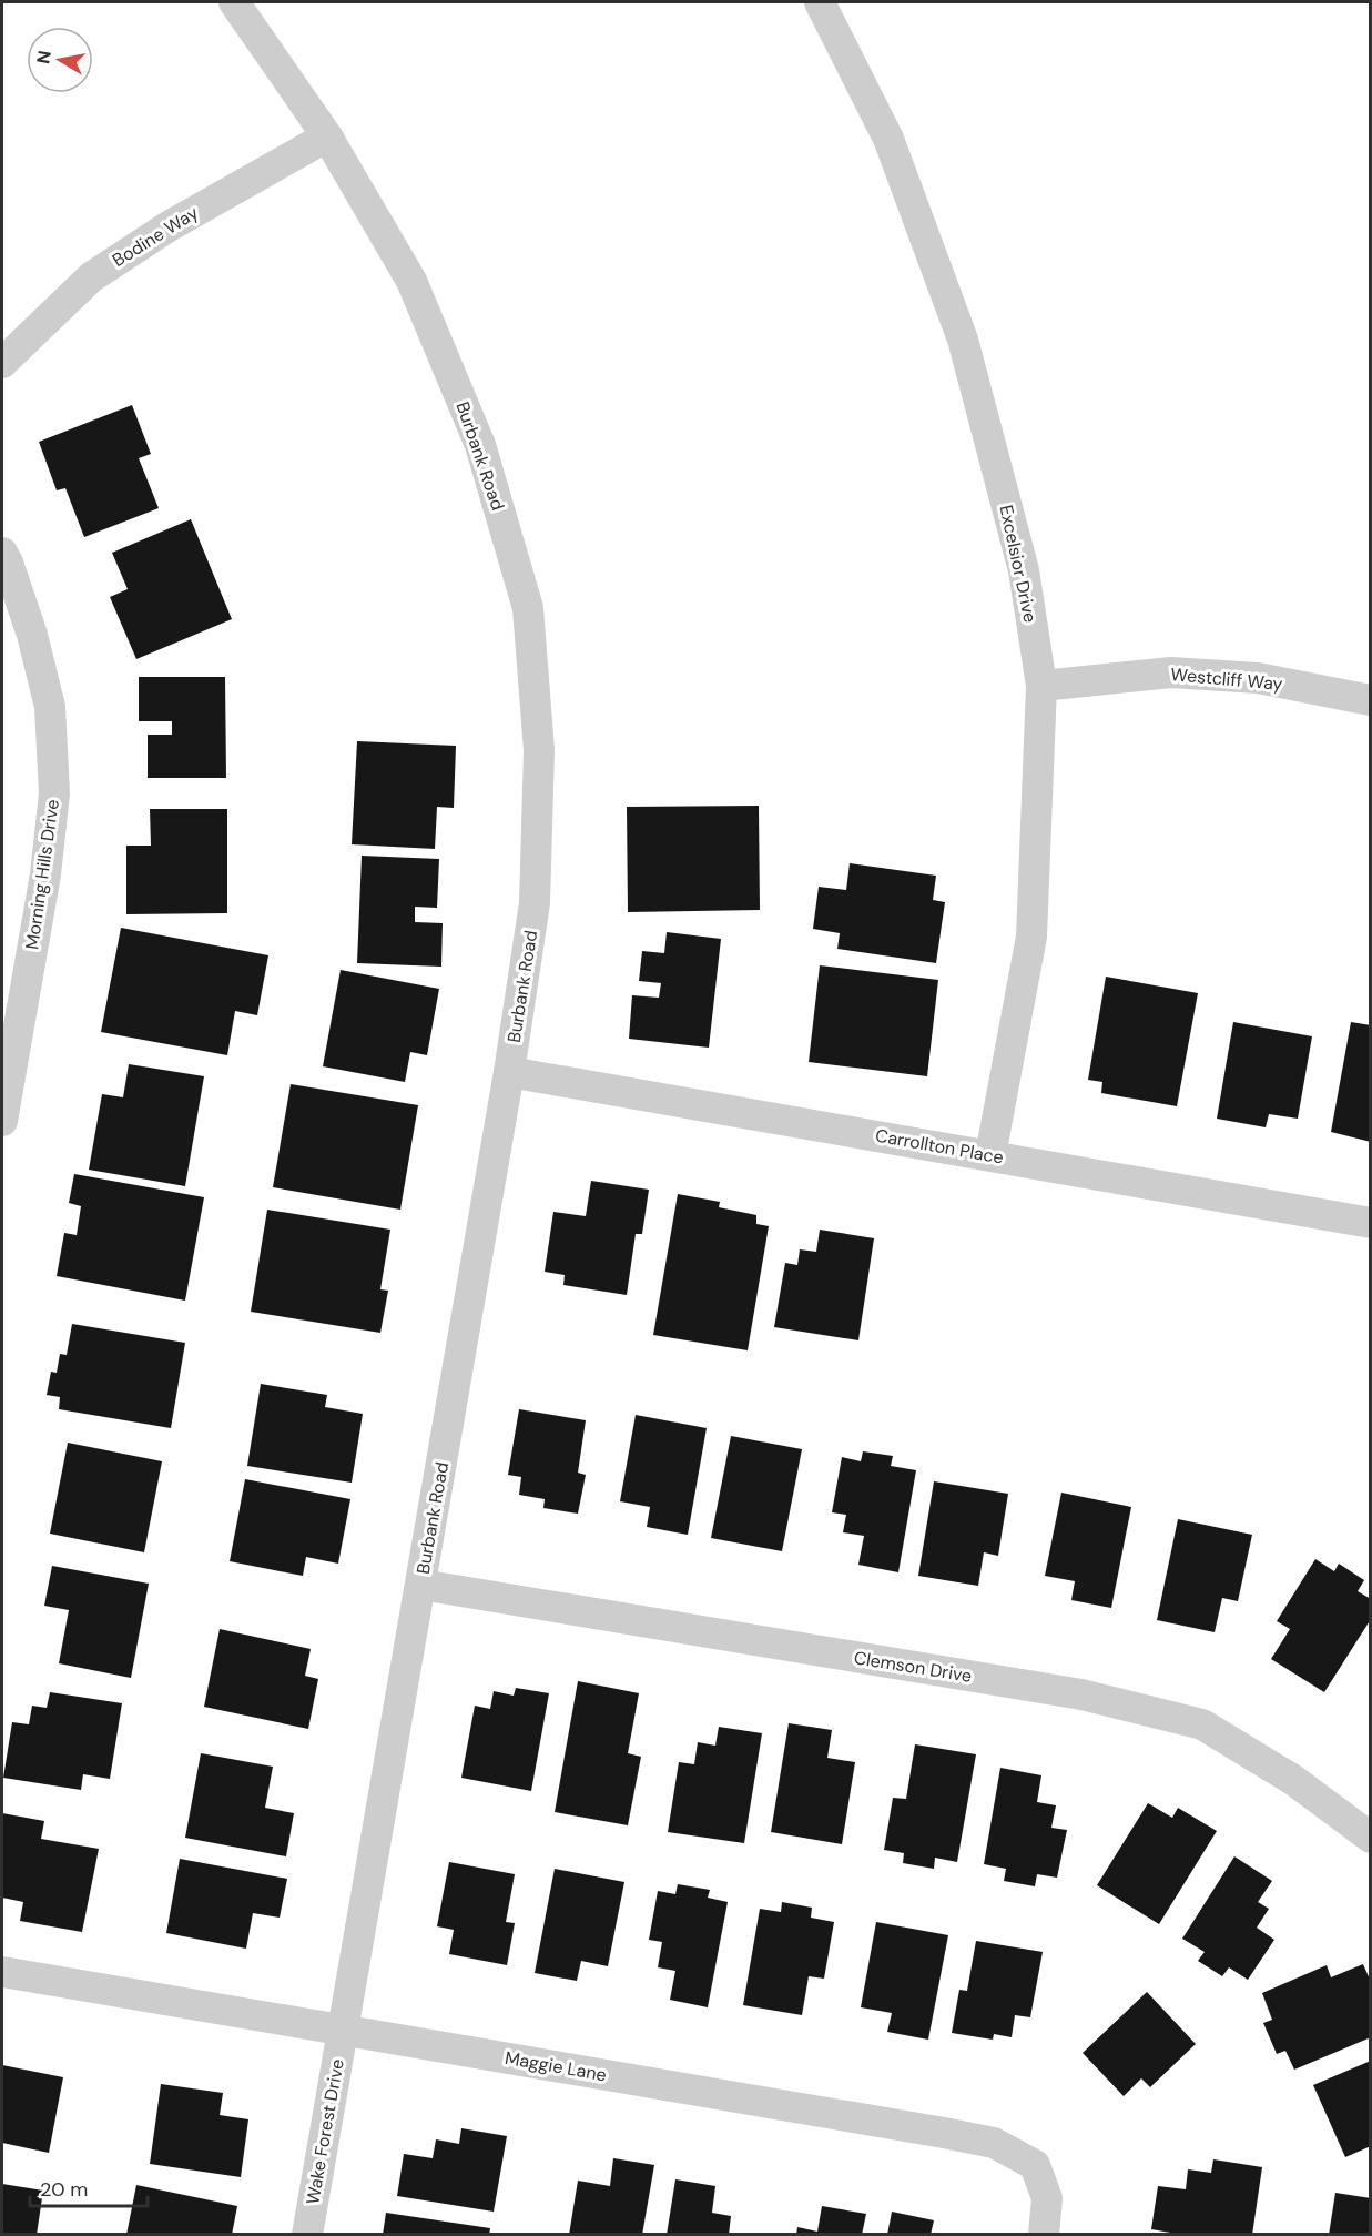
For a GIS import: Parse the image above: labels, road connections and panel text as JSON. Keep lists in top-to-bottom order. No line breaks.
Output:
{"streets":{"street":["Bodine Way","Burbank Road","Excelsior Drive","Westcliff Way","Morning Hills Drive","Carrollton Place","Clemson Drive","Maggie Lane","Wake Forest Drive"]},"crossings":[["Bodine Way","Burbank Road"],["Burbank Road","Carrollton Place"],["Burbank Road","Clemson Drive"],["Burbank Road","Maggie Lane"],["Burbank Road","Wake Forest Drive"],["Excelsior Drive","Westcliff Way"],["Excelsior Drive","Carrollton Place"],["Maggie Lane","Wake Forest Drive"]],"scale_bar":"20 m","north":"left"}
